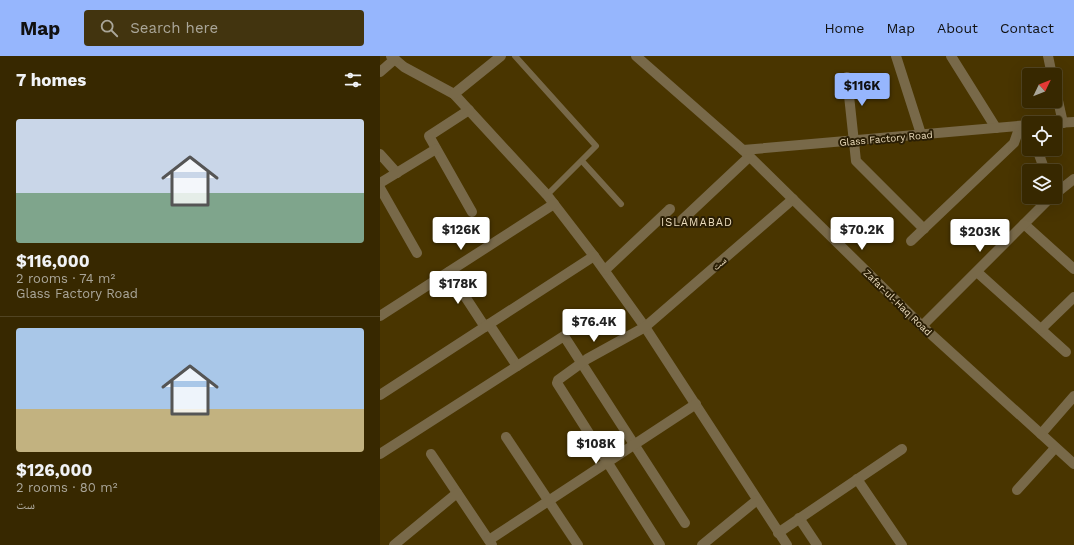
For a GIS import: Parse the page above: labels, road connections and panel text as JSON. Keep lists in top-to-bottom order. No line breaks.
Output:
{"streets":{"street":["Glass Factory Road","ست","Zafar-ul-Haq Road"]},"crossings":[["Glass Factory Road","Zafar-ul-Haq Road"],["ست","Zafar-ul-Haq Road"]],"districts":["ISLAMABAD"],"north":"top right","page":{"header":"Map","search":"Search here","nav":["Home","Map","About","Contact"],"heading":"7 homes","price":["$116K","$126K","$70.2K","$203K","$178K","$76.4K","$108K"],"list":[{"name":"$116,000","note":"2 rooms · 74 m² · Glass Factory Road"},{"name":"$126,000","note":"2 rooms · 80 m² · ست"}]}}
